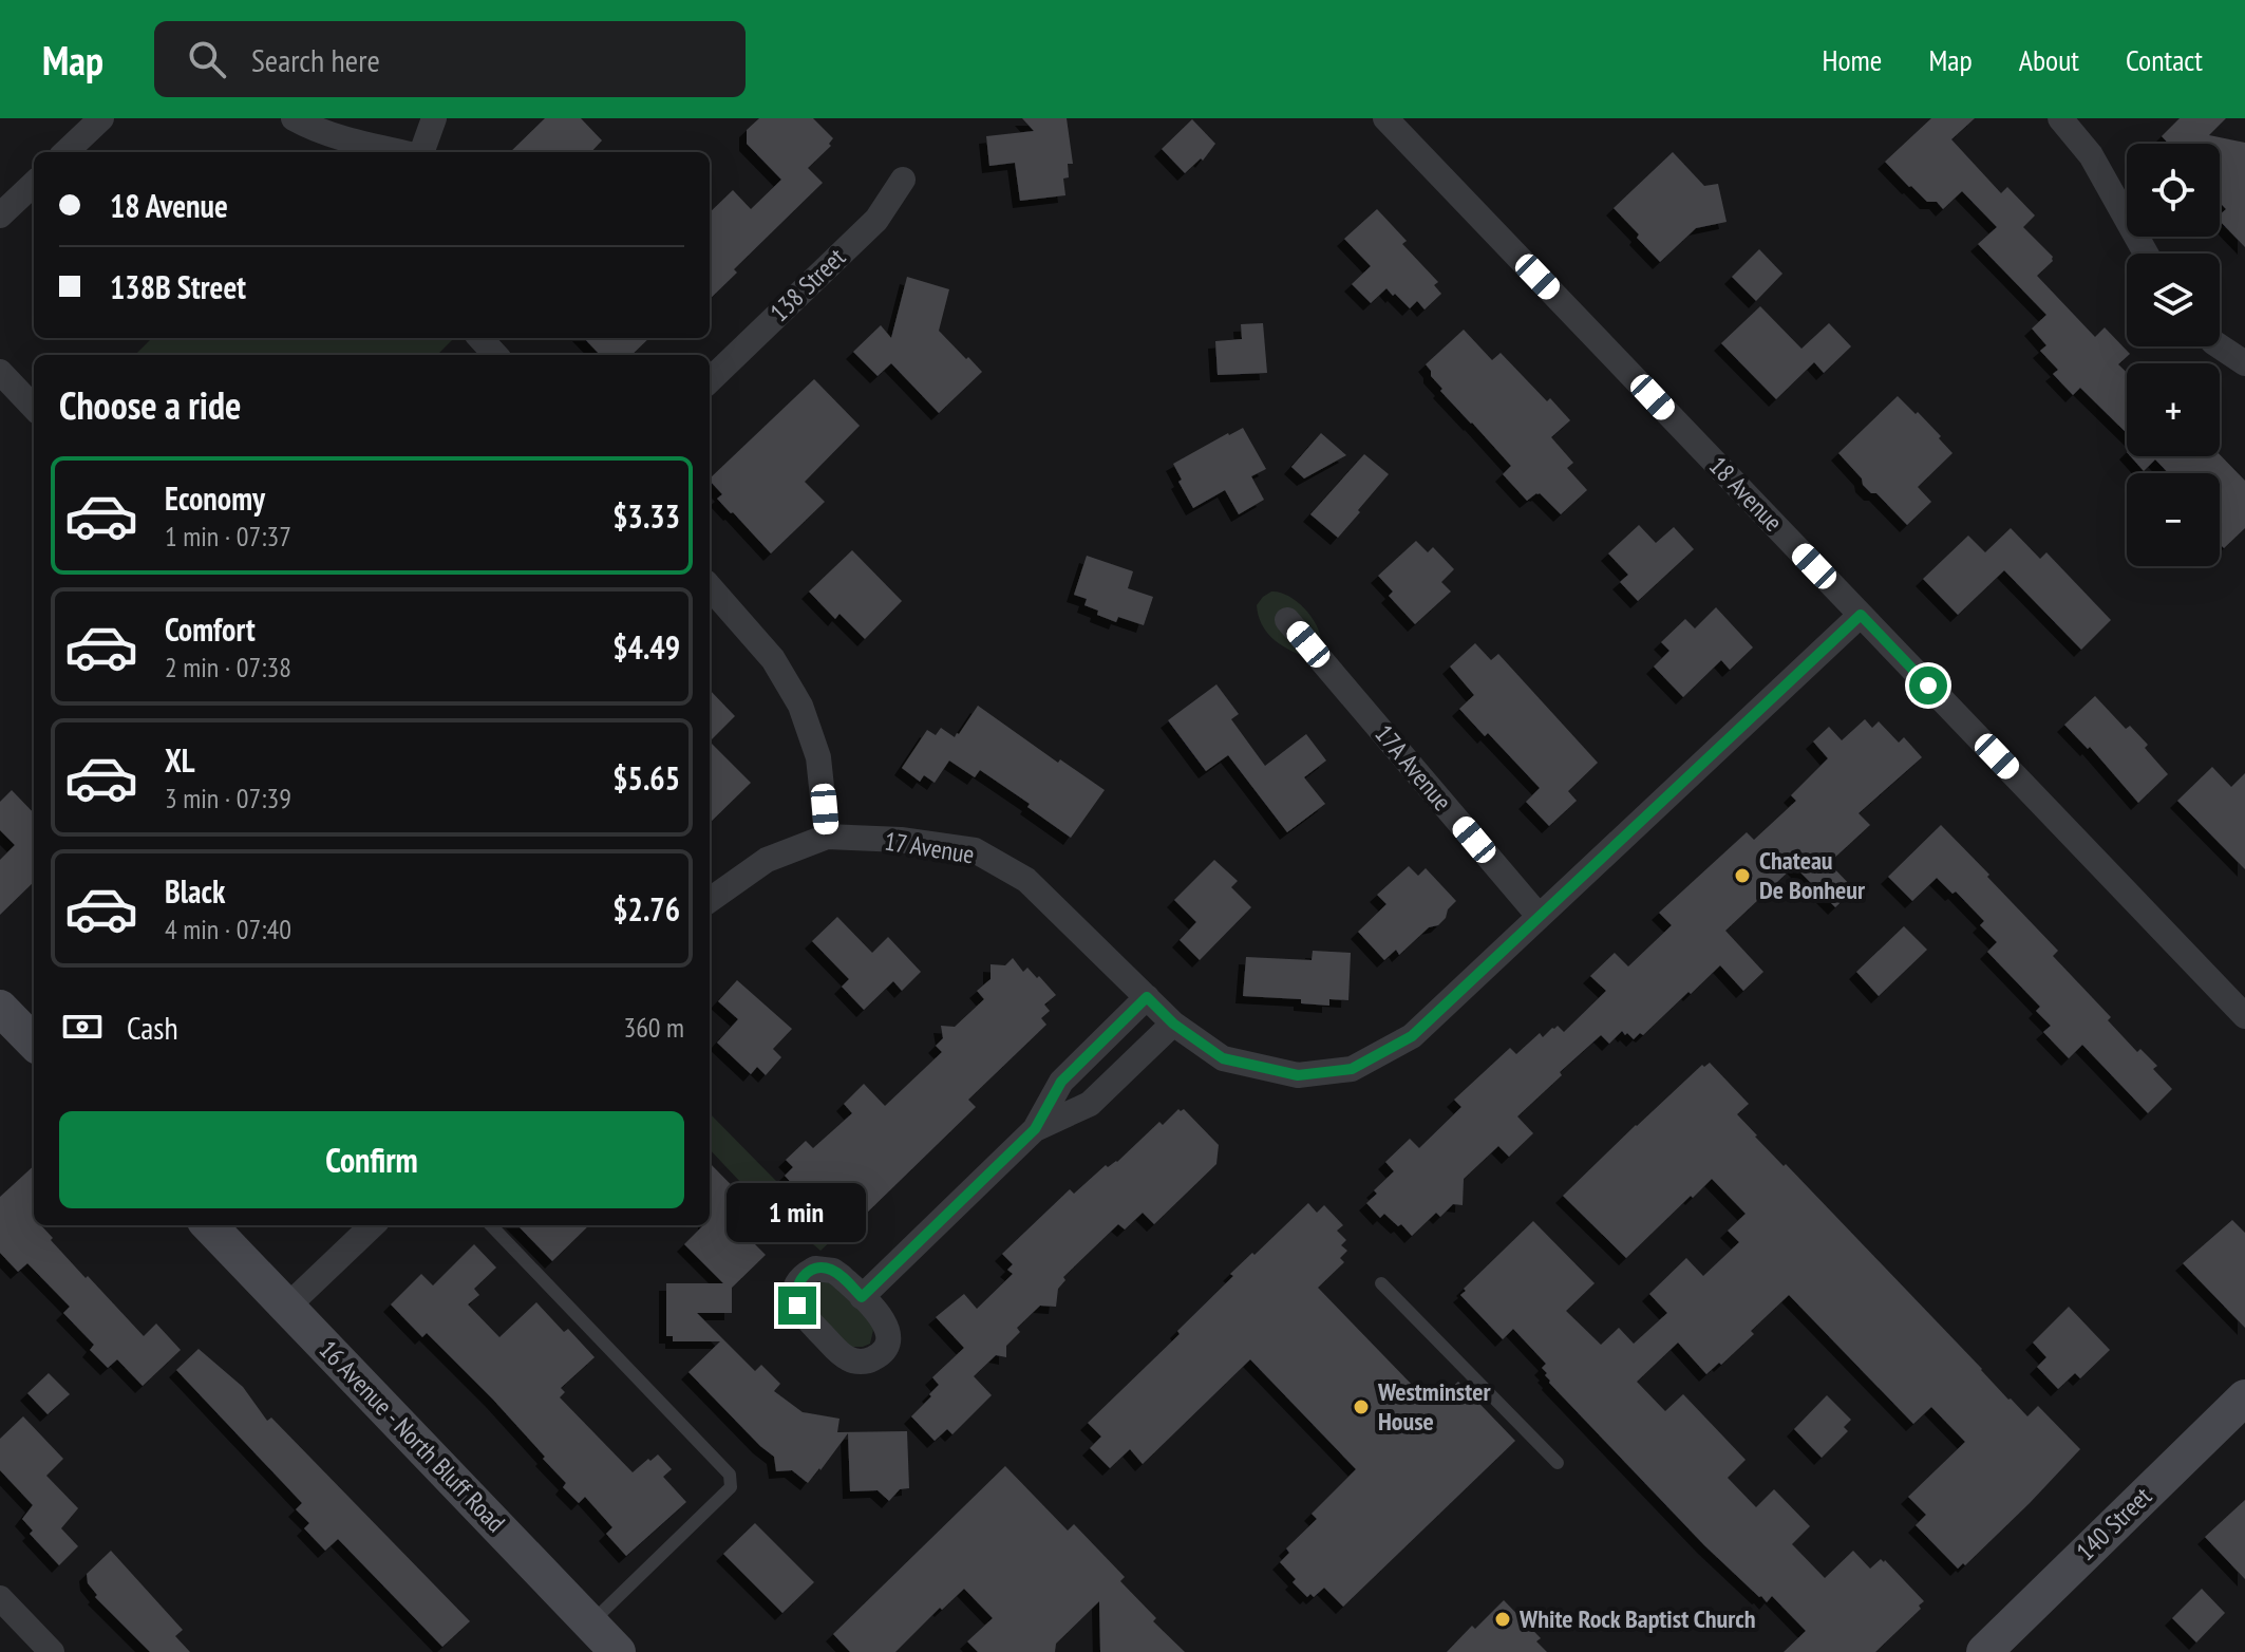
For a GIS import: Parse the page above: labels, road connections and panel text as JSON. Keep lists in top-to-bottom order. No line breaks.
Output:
{"streets":{"main road":["16 Avenue - North Bluff Road","140 Street"],"street":["138 Street","18 Avenue","17A Avenue","17 Avenue"]},"crossings":[["18 Avenue","17 Avenue"],["17A Avenue","17 Avenue"]],"places":["Chateau De Bonheur","Westminster House","White Rock Baptist Church"],"page":{"header":"Map","search":"Search here","nav":["Home","Map","About","Contact"],"map_buttons":["+","−"],"banner":["18 Avenue","138B Street"],"heading":"Choose a ride","list":[{"name":"Economy","note":"1 min · 07:37","value":"$3.33"},{"name":"Comfort","note":"2 min · 07:38","value":"$4.49"},{"name":"XL","note":"3 min · 07:39","value":"$5.65"},{"name":"Black","note":"4 min · 07:40","value":"$2.76"}],"pay":["Cash","360 m"],"buttons":"Confirm","bubble":"1 min"}}
